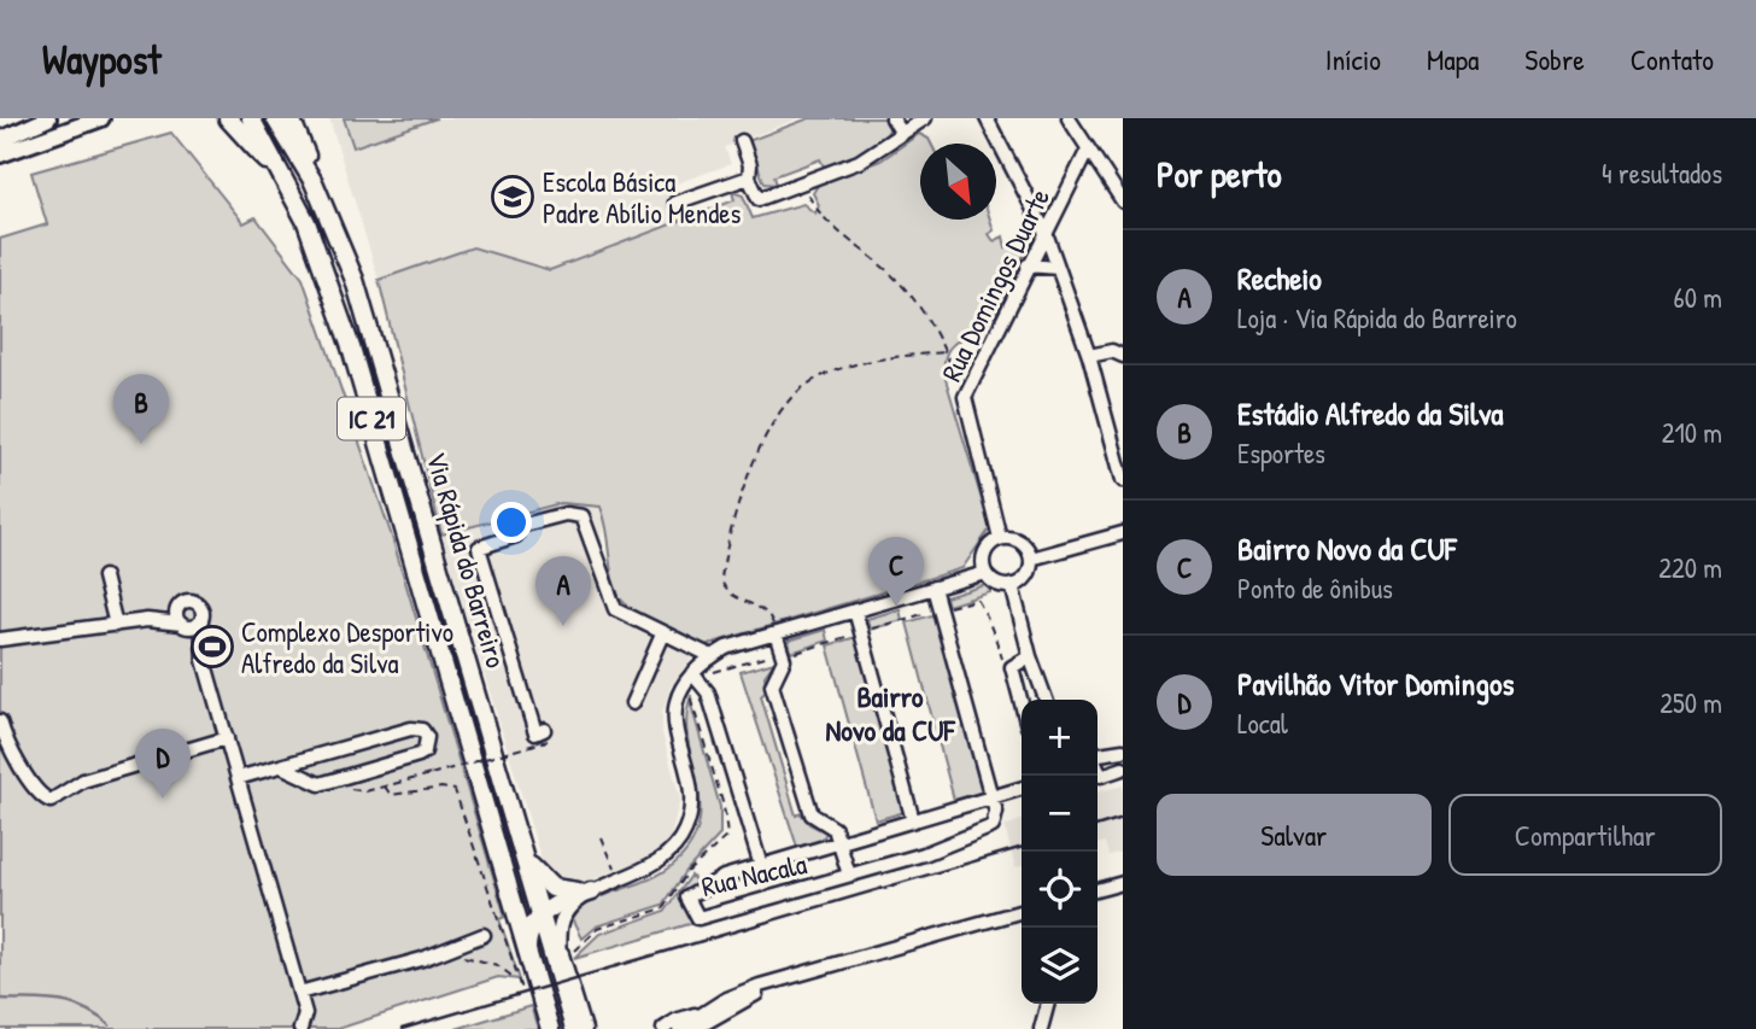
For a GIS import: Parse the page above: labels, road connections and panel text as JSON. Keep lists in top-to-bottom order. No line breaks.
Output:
{"streets":{"highway":["IC 21","Via Rápida do Barreiro"],"street":["Rua Domingos Duarte","Rua Nacala"]},"districts":["Bairro Novo da CUF"],"places":{"school or university":["Escola Básica Padre Abílio Mendes"],"sports":["Complexo Desportivo Alfredo da Silva"]},"north":"bottom right","page":{"header":"Waypost","nav":["Início","Mapa","Sobre","Contato"],"heading":["Por perto","4 resultados"],"list":[{"mark":"A","name":"Recheio","note":"Loja · Via Rápida do Barreiro","value":"60 m"},{"mark":"B","name":"Estádio Alfredo da Silva","note":"Esportes","value":"210 m"},{"mark":"C","name":"Bairro Novo da CUF","note":"Ponto de ônibus","value":"220 m"},{"mark":"D","name":"Pavilhão Vitor Domingos","note":"Local","value":"250 m"}],"pins":["B","C","A","D"],"map_buttons":["+","−"],"buttons":["Salvar","Compartilhar"]}}
